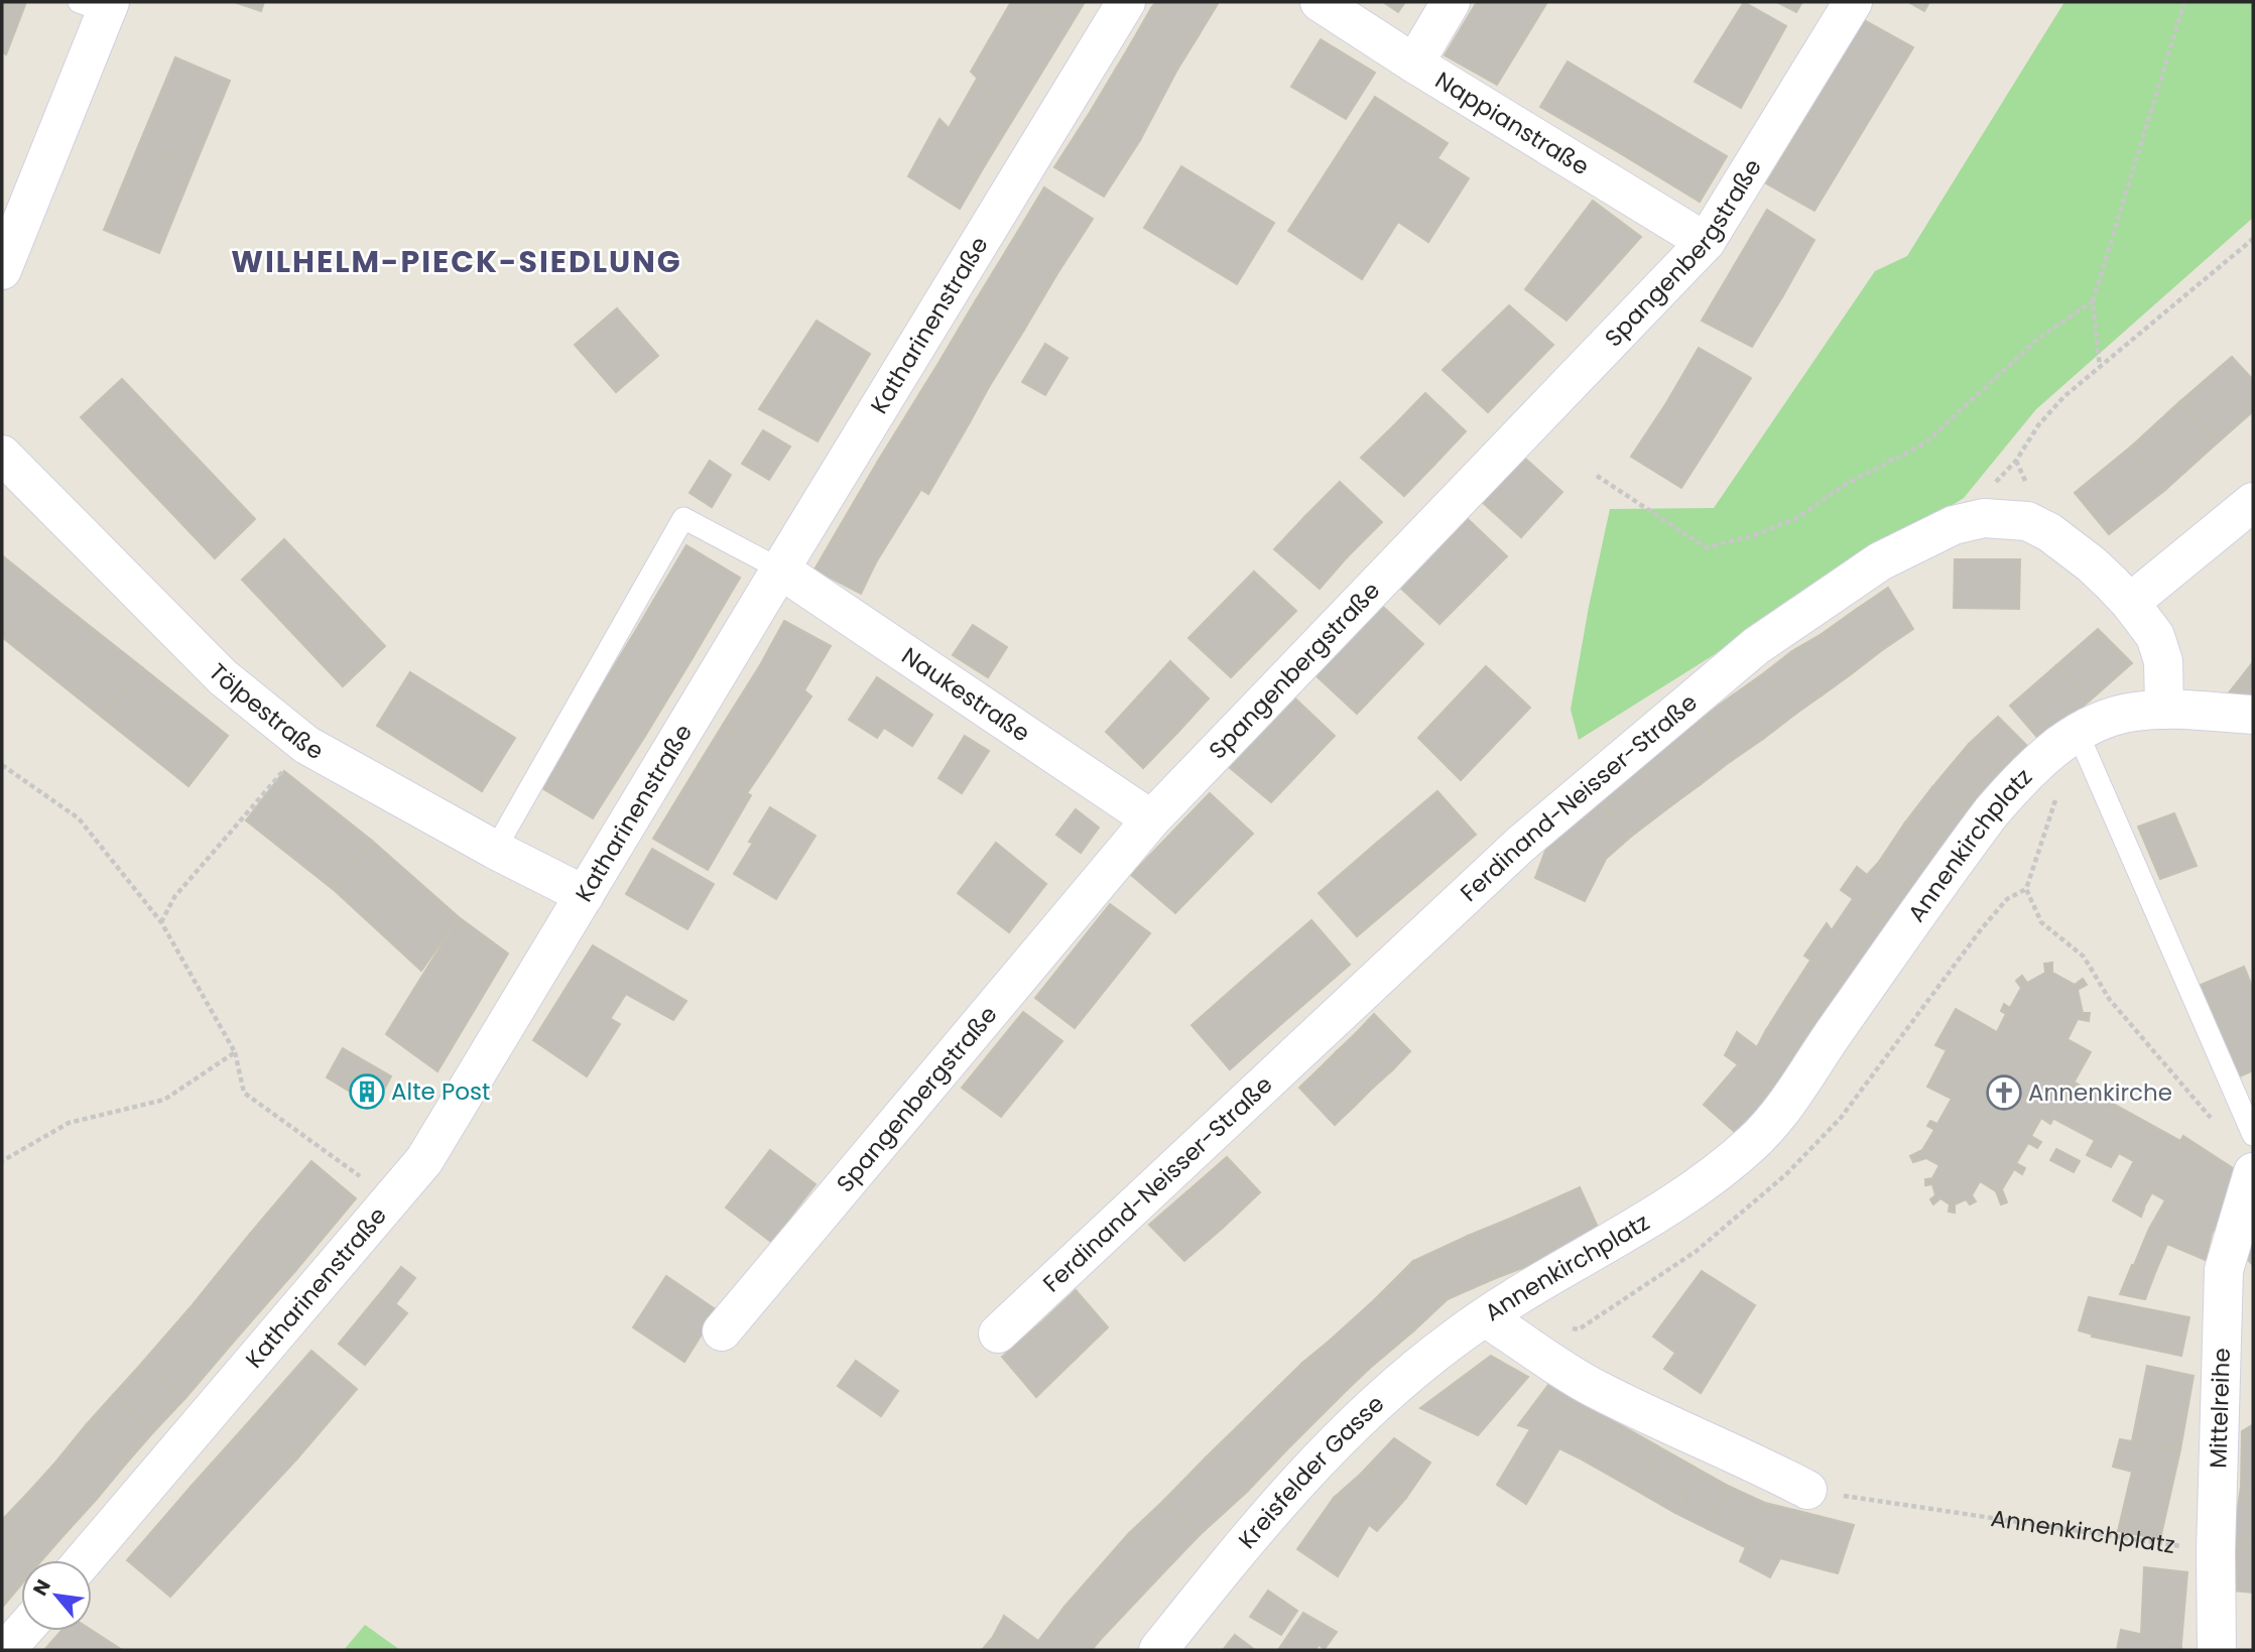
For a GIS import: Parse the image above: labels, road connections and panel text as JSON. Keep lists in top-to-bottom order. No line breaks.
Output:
{"streets":{"street":["Nappianstraße","Spangenbergstraße","Katharinenstraße","Naukestraße","Tölpestraße","Ferdinand-Neisser-Straße","Annenkirchplatz","Mittelreihe","Kreisfelder Gasse"]},"crossings":[["Nappianstraße","Spangenbergstraße"],["Spangenbergstraße","Naukestraße"],["Katharinenstraße","Naukestraße"],["Katharinenstraße","Tölpestraße"],["Ferdinand-Neisser-Straße","Annenkirchplatz"],["Annenkirchplatz","Mittelreihe"],["Annenkirchplatz","Kreisfelder Gasse"]],"districts":["WILHELM-PIECK-SIEDLUNG"],"places":{"building":["Alte Post"],"church":["Annenkirche"]},"north":"top left"}
